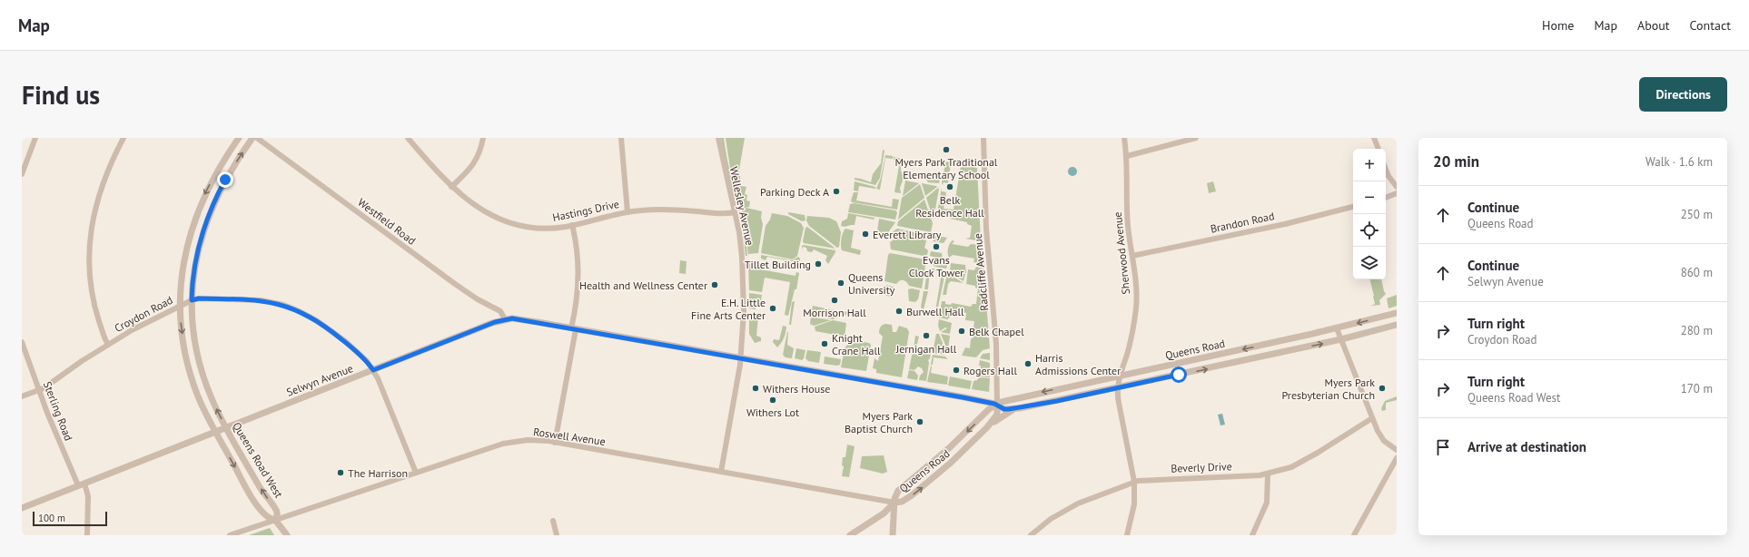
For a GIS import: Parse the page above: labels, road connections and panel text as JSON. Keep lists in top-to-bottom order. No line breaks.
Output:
{"streets":{"street":["Wellesley Avenue","Hastings Drive","Westfield Road","Brandon Road","Sherwood Avenue","Radcliffe Avenue","Croydon Road","Queens Road","Selwyn Avenue","Sterling Road","Roswell Avenue","Queens Road West","Beverly Drive"]},"crossings":[["Wellesley Avenue","Hastings Drive"],["Wellesley Avenue","Selwyn Avenue"],["Wellesley Avenue","Roswell Avenue"],["Westfield Road","Selwyn Avenue"],["Brandon Road","Sherwood Avenue"],["Sherwood Avenue","Queens Road"],["Sherwood Avenue","Beverly Drive"],["Radcliffe Avenue","Queens Road"],["Radcliffe Avenue","Selwyn Avenue"],["Croydon Road","Selwyn Avenue"],["Croydon Road","Sterling Road"],["Croydon Road","Roswell Avenue"],["Croydon Road","Queens Road West"],["Queens Road","Selwyn Avenue"],["Queens Road","Roswell Avenue"],["Selwyn Avenue","Sterling Road"],["Selwyn Avenue","Queens Road West"],["Roswell Avenue","Queens Road West"]],"places":["Myers Park Traditional Elementary School","Belk Residence Hall","Parking Deck A","Everett Library","Evans Clock Tower","Tillet Building","Queens University","Health and Wellness Center","Morrison Hall","E.H. Little Fine Arts Center","Burwell Hall","Belk Chapel","Jernigan Hall","Knight Crane Hall","Harris Admissions Center","Rogers Hall","Withers House","Myers Park Presbyterian Church","Withers Lot","Myers Park Baptist Church","The Harrison"],"scale_bar":"100 m","page":{"header":"Map","nav":["Home","Map","About","Contact"],"buttons":"Directions","title":"Find us","heading":["20 min","Walk · 1.6 km"],"map_buttons":["+","−"],"list":[["Continue","Queens Road","250 m"],["Continue","Selwyn Avenue","860 m"],["Turn right","Croydon Road","280 m"],["Turn right","Queens Road West","170 m"],"Arrive at destination"],"scale":"100 m"}}
